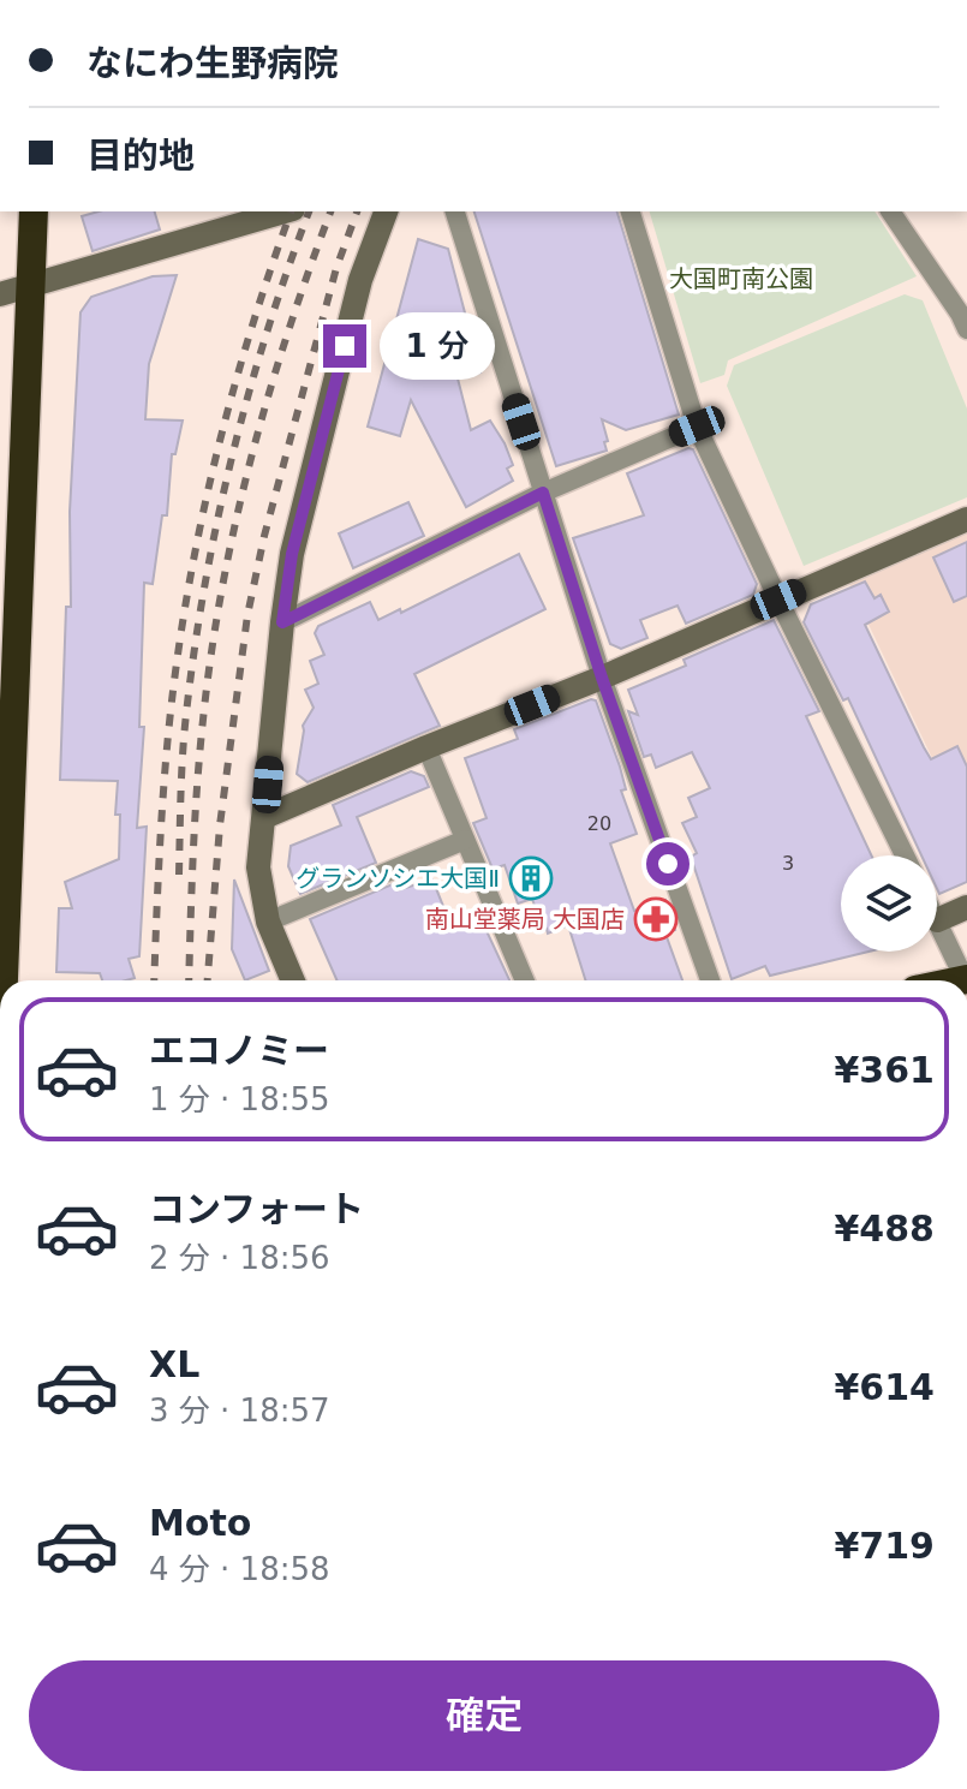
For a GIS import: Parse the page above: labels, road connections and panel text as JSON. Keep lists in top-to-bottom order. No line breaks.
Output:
{"parks":["大国町南公園"],"places":{"building":["グランソシエ大国Ⅱ"],"pharmacy":["南山堂薬局 大国店"]},"house_numbers":["20","3"],"page":{"banner":["なにわ生野病院","目的地"],"bubble":"1 分","list":[{"name":"エコノミー","note":"1 分 · 18:55","value":"¥361"},{"name":"コンフォート","note":"2 分 · 18:56","value":"¥488"},{"name":"XL","note":"3 分 · 18:57","value":"¥614"},{"name":"Moto","note":"4 分 · 18:58","value":"¥719"}],"buttons":"確定"}}
